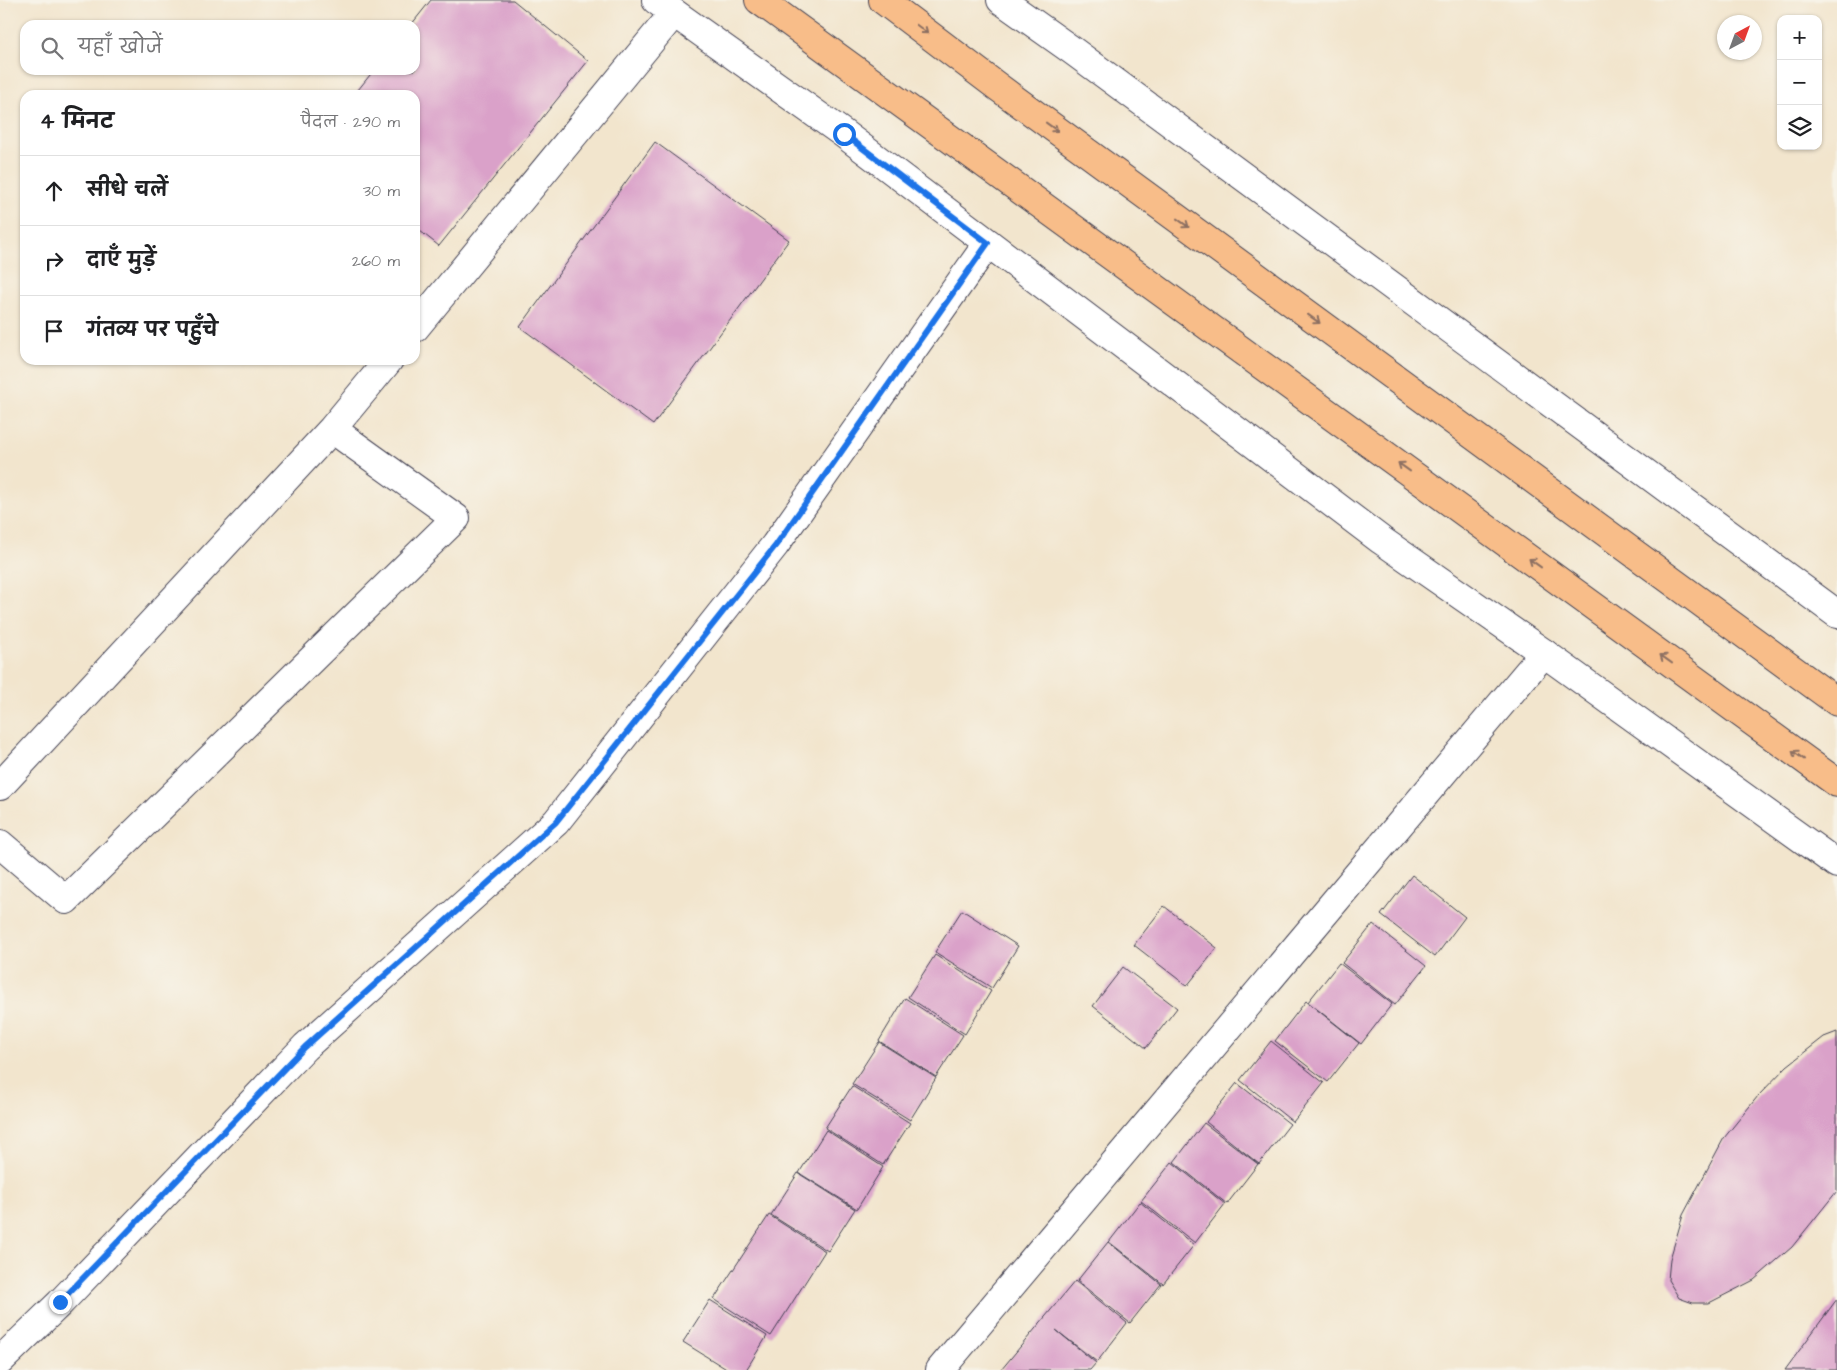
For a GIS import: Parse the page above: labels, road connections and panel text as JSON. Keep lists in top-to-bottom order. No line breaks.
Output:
{"north":"top right","page":{"map_buttons":["+","−"],"search":"यहाँ खोजें","heading":["4 मिनट","पैदल · 290 m"],"list":[["सीधे चलें","30 m"],["दाएँ मुड़ें","260 m"],"गंतव्य पर पहुँचे"]}}
